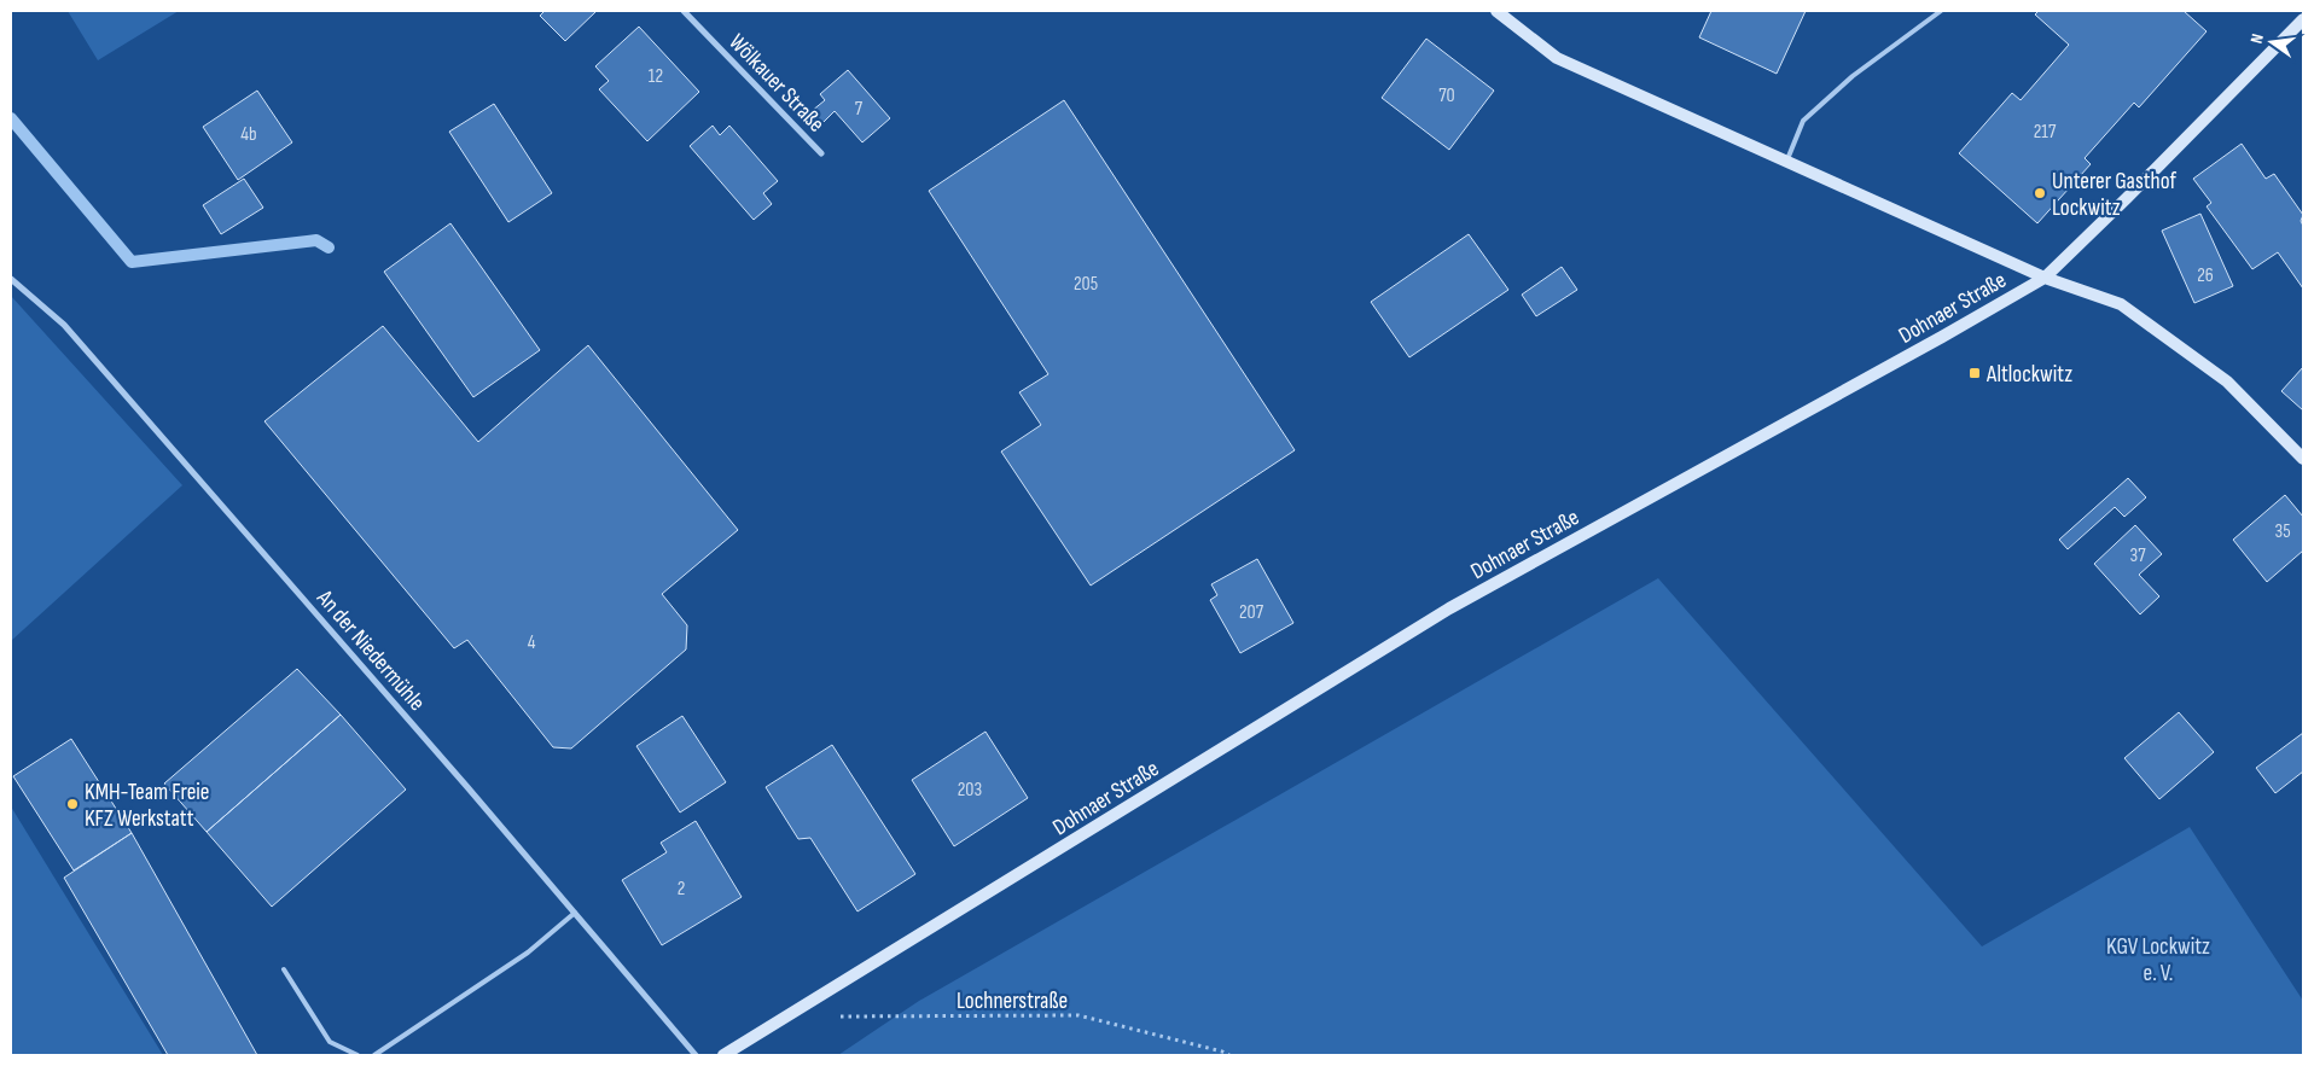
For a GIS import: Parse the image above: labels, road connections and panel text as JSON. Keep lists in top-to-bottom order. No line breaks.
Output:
{"streets":{"main road":["Dohnaer Straße"],"street":["Wölkauer Straße","An der Niedermühle"],"path":["Lochnerstraße"]},"parks":["KGV Lockwitz e. V."],"places":{"other":["Unterer Gasthof Lockwitz","KMH-Team Freie KFZ Werkstatt"],"transit":["Altlockwitz"]},"house_numbers":["12","70","7","217","4b","26","205","35","37","207","4","203","2"],"north":"left"}
